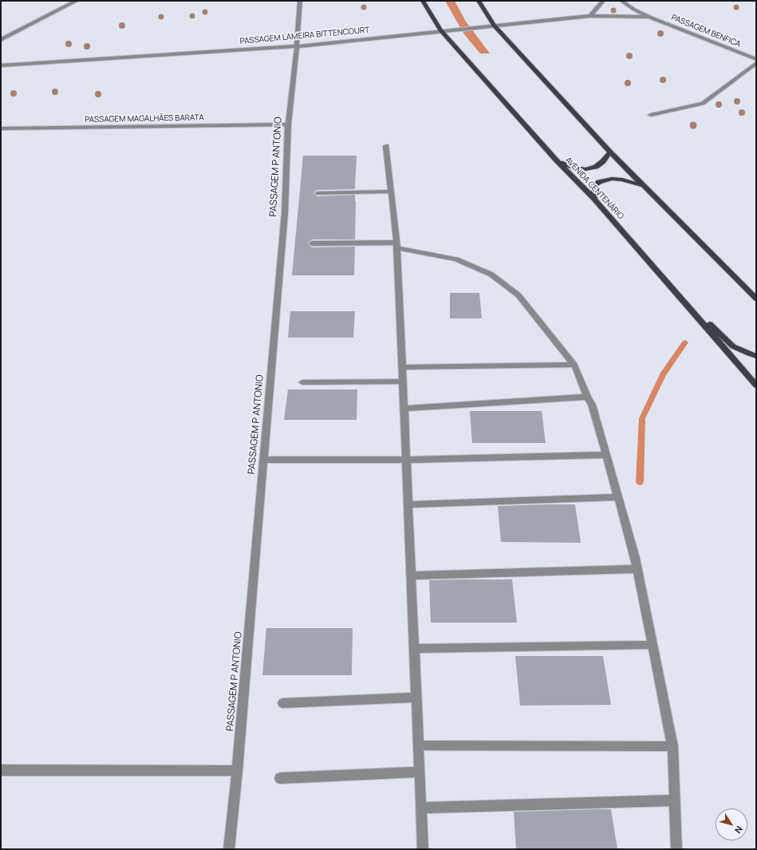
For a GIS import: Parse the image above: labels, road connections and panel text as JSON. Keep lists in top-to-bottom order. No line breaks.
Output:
{"streets":{"main road":["AVENIDA CENTENÁRIO"],"street":["PASSAGEM BENFICA","PASSAGEM LAMEIRA BITTENCOURT","PASSAGEM MAGALHÃES BARATA","PASSAGEM P ANTONIO"]},"crossings":[["PASSAGEM BENFICA","PASSAGEM LAMEIRA BITTENCOURT"],["PASSAGEM LAMEIRA BITTENCOURT","PASSAGEM P ANTONIO"],["PASSAGEM LAMEIRA BITTENCOURT","AVENIDA CENTENÁRIO"],["PASSAGEM MAGALHÃES BARATA","PASSAGEM P ANTONIO"]],"north":"bottom right"}
